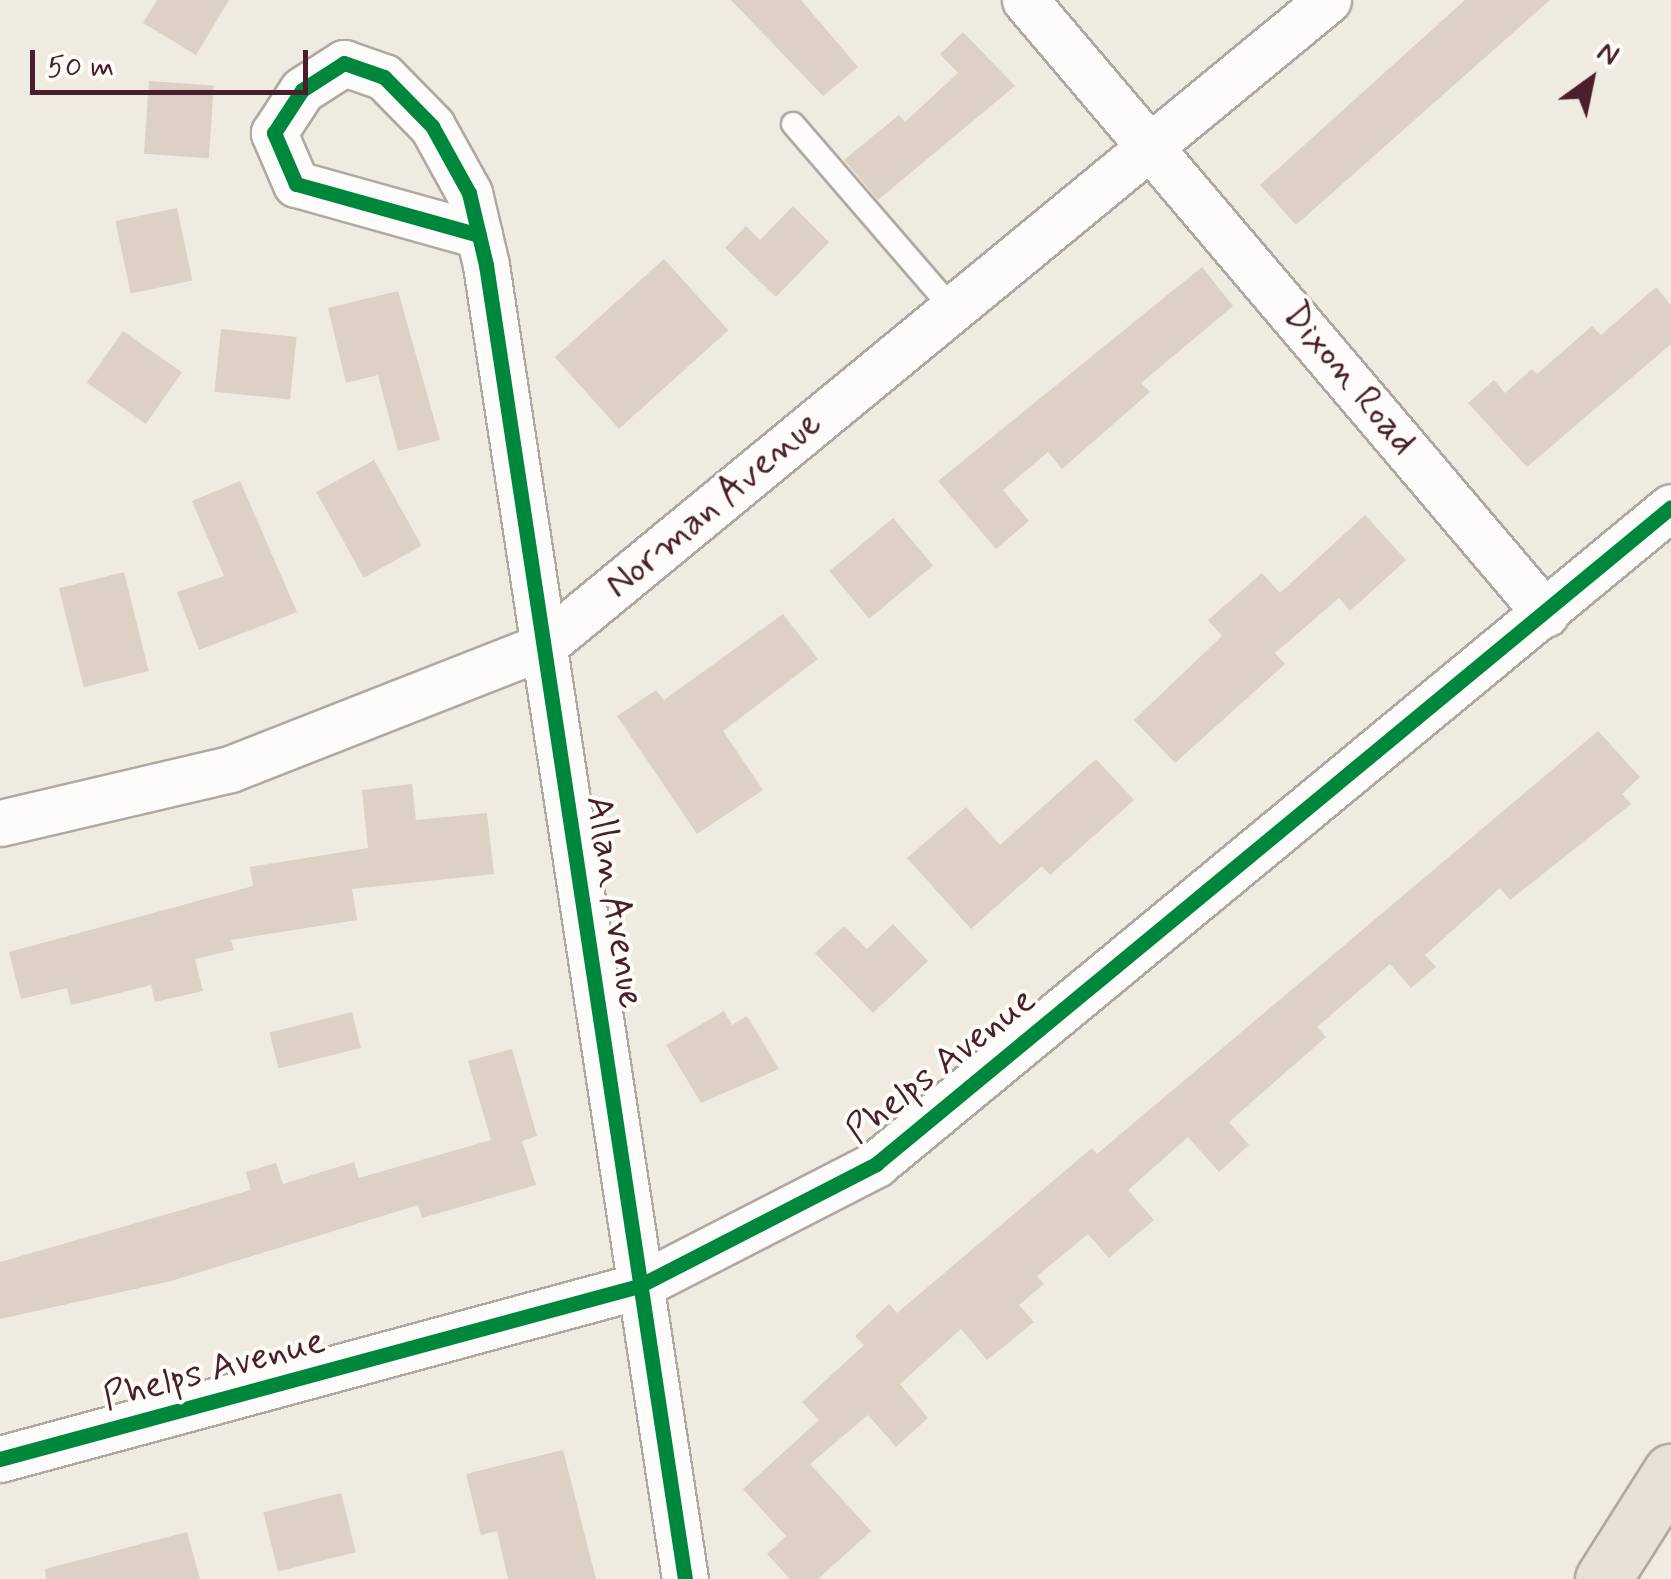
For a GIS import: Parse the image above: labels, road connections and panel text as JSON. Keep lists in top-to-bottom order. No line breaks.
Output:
{"streets":{"street":["Dixon Road","Norman Avenue","Allan Avenue","Phelps Avenue"]},"crossings":[["Dixon Road","Norman Avenue"],["Dixon Road","Phelps Avenue"],["Norman Avenue","Allan Avenue"],["Allan Avenue","Phelps Avenue"]],"scale_bar":"50 m","north":"top right"}
